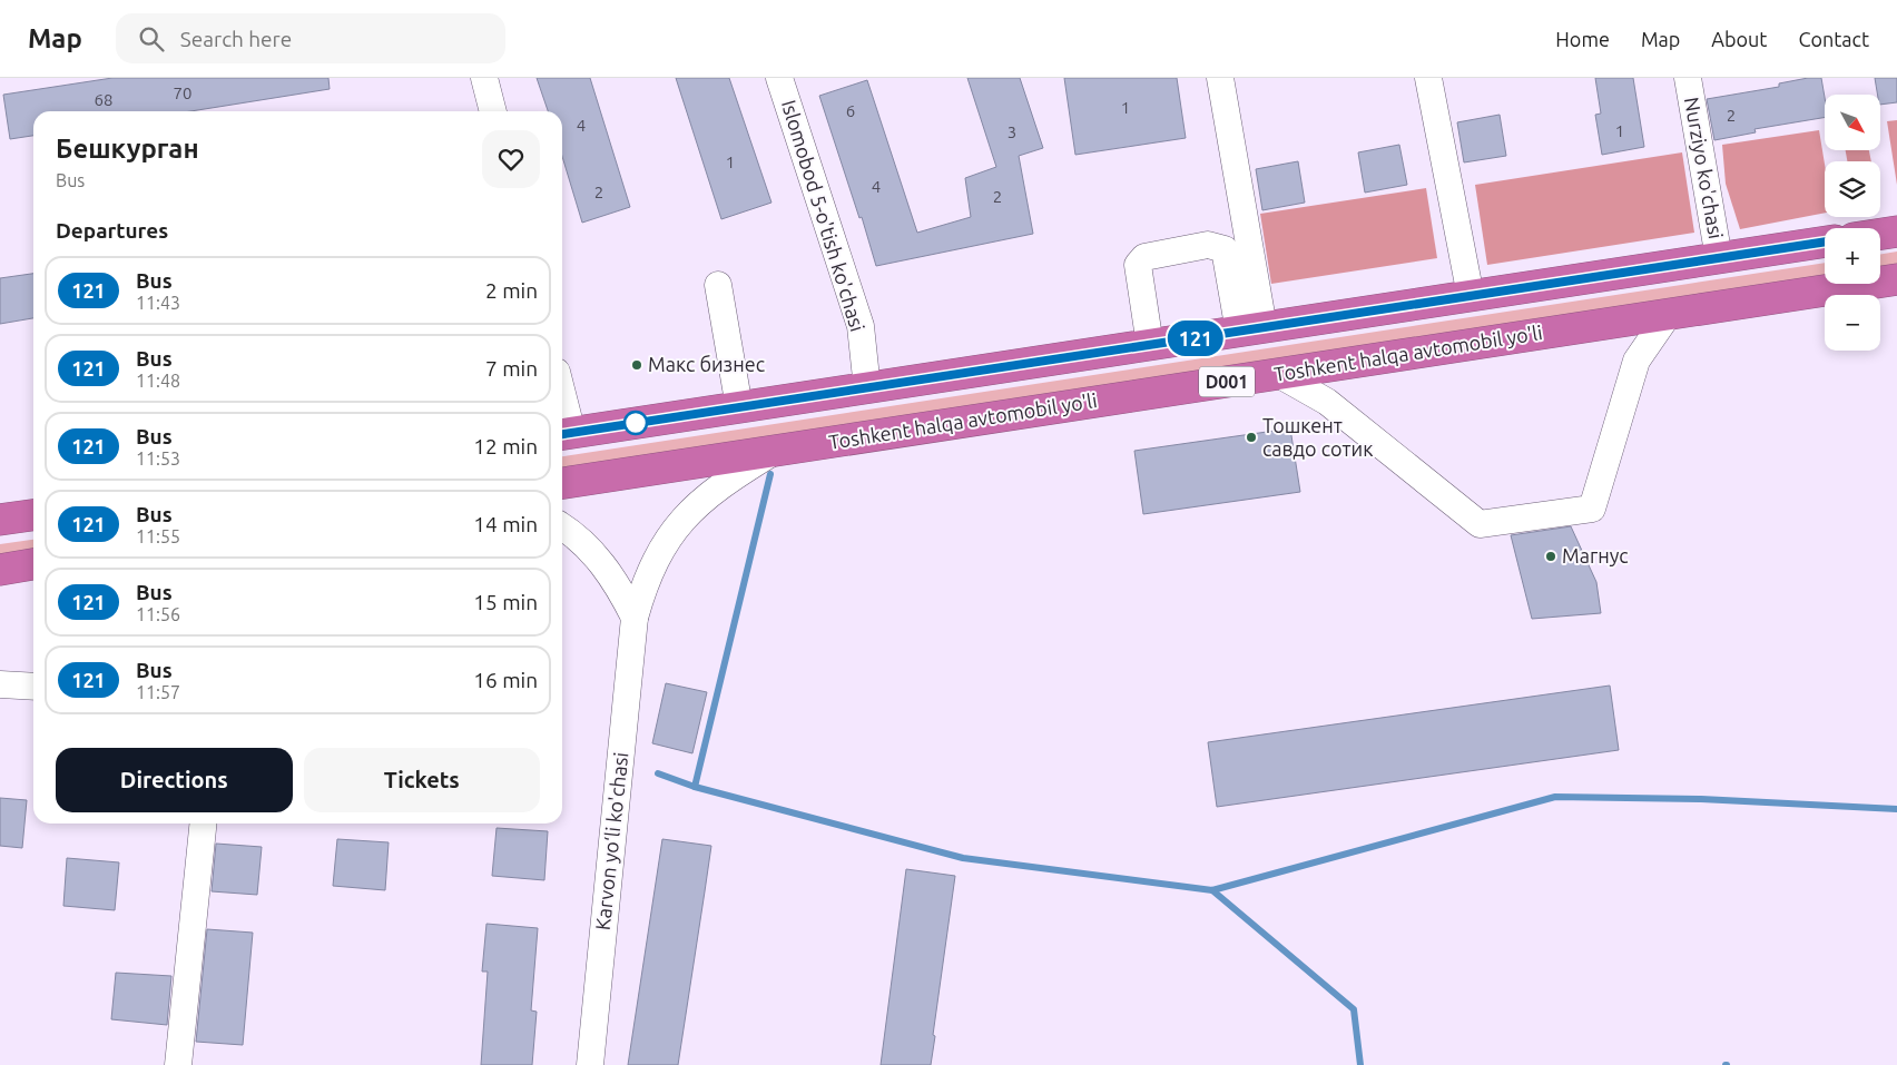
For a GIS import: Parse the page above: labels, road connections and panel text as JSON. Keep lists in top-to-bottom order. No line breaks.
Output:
{"streets":{"highway":["Toshkent halqa avtomobil yo'li","D001"],"street":["Nurziyo ko'chasi","Islomobod 5-o'tish ko'chasi","Karvon yo‘li ko'chasi"]},"crossings":[["Nurziyo ko'chasi","D001"],["Islomobod 5-o'tish ko'chasi","D001"],["Toshkent halqa avtomobil yo'li","Karvon yo‘li ko'chasi"]],"places":["Макс бизнес","Тошкент савдо сотик","Магнус"],"lines":["bus line 121"],"house_numbers":["70","68","1","6","2","4","1","3","1","4","2","2"],"north":"bottom right","page":{"header":"Map","search":"Search here","nav":["Home","Map","About","Contact"],"on_map":"121","map_buttons":["+","−"],"heading":[["Бешкурган","Bus"],"Departures"],"list":[{"mark":"121","name":"Bus","note":"11:43","value":"2 min"},{"mark":"121","name":"Bus","note":"11:48","value":"7 min"},{"mark":"121","name":"Bus","note":"11:53","value":"12 min"},{"mark":"121","name":"Bus","note":"11:55","value":"14 min"},{"mark":"121","name":"Bus","note":"11:56","value":"15 min"},{"mark":"121","name":"Bus","note":"11:57","value":"16 min"}],"buttons":["Directions","Tickets"]}}
